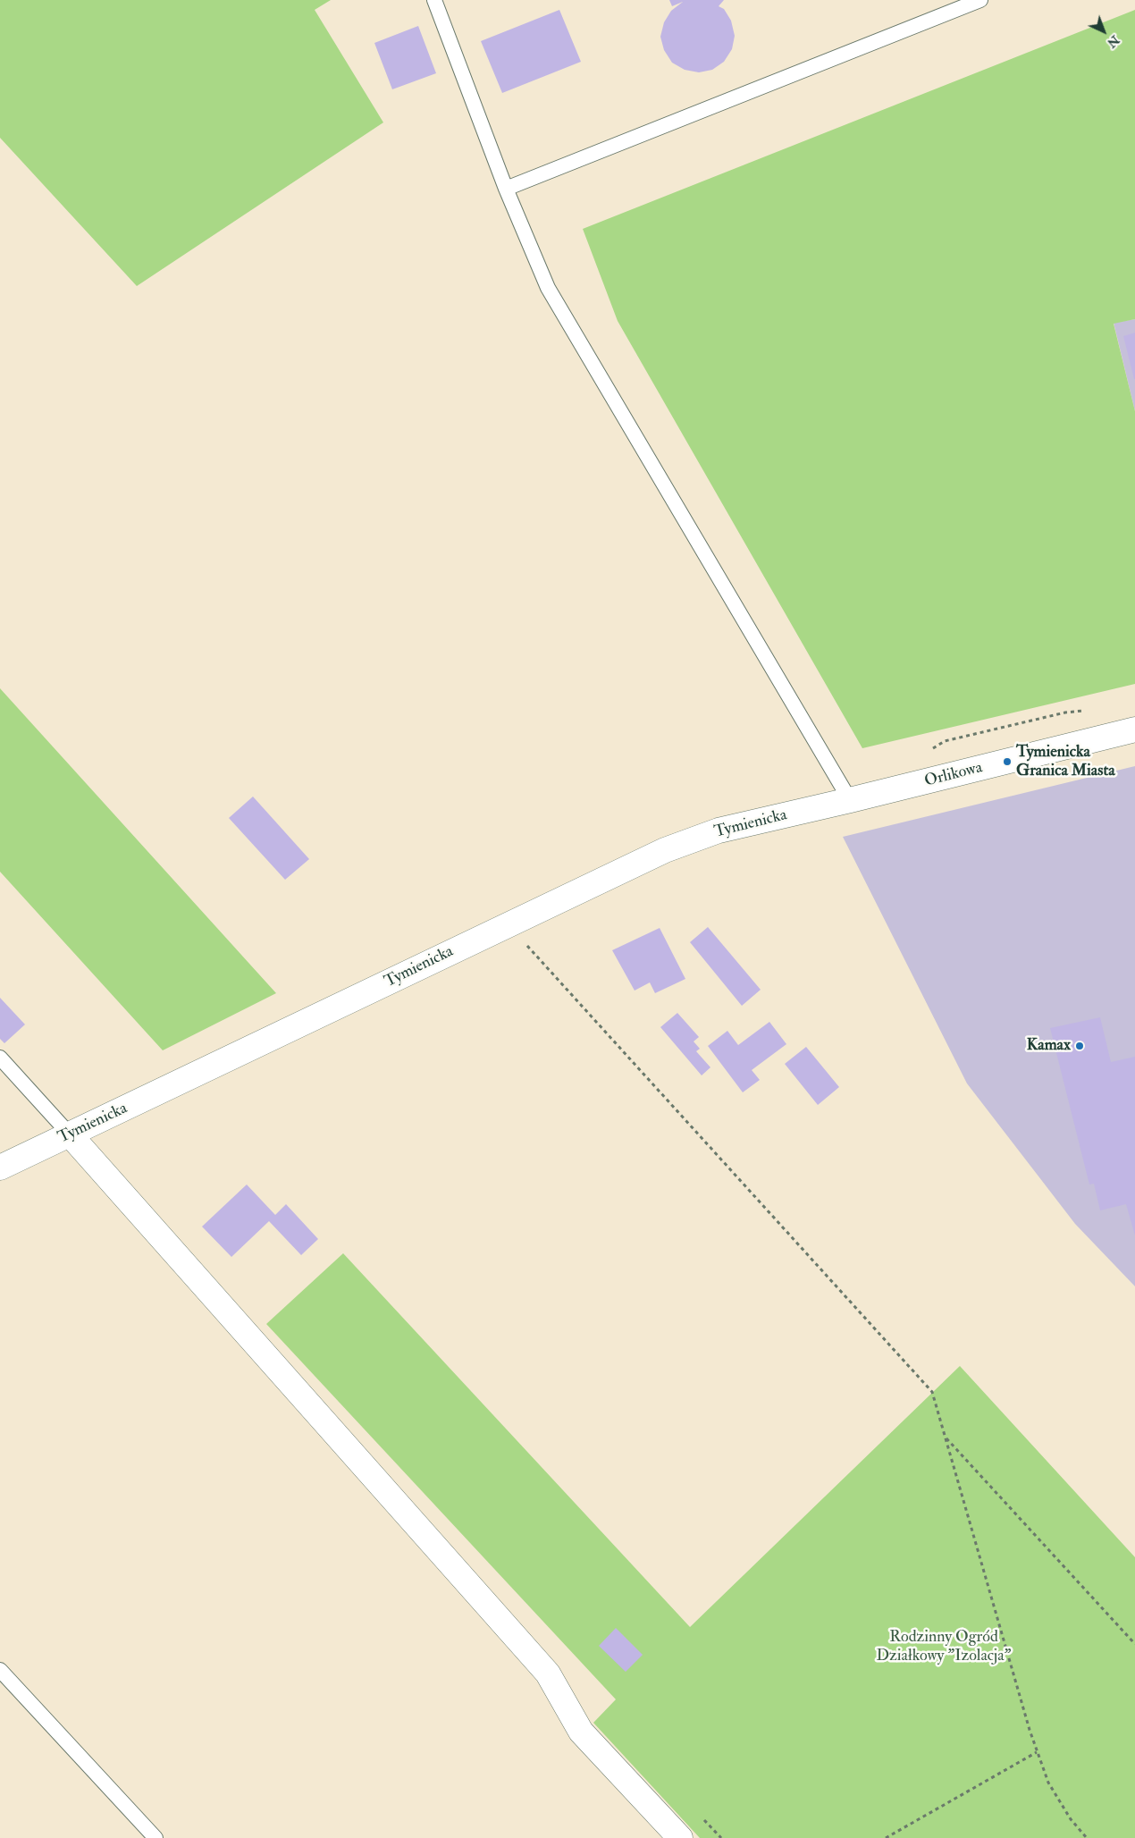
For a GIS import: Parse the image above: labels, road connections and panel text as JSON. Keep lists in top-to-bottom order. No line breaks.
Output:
{"streets":{"street":["Orlikowa","Tymienicka"]},"crossings":[["Orlikowa","Tymienicka"]],"parks":["Rodzinny Ogród Działkowy \"Izolacja\""],"places":["Tymienicka Granica Miasta","Kamax"],"north":"bottom right"}
